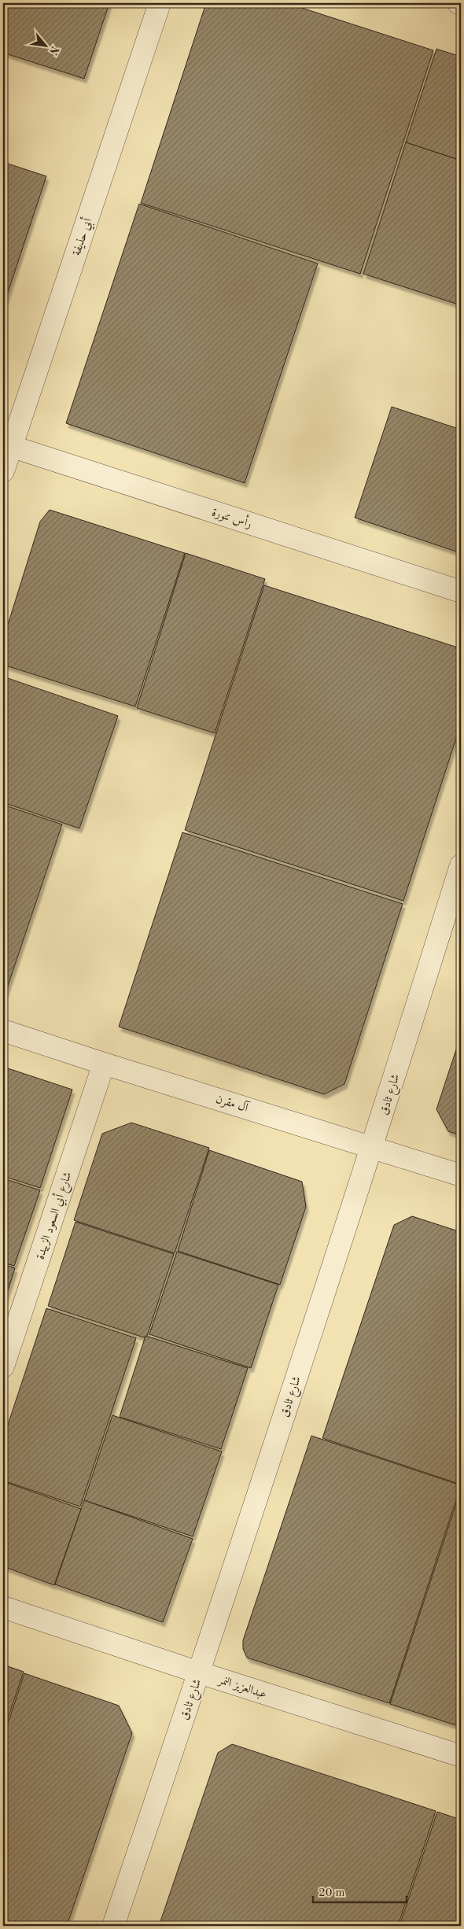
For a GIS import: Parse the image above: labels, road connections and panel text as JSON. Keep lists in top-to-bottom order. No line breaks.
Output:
{"streets":{"street":["أبي حذيفة","رأس تنورة","شارع ثادق","آل مقرن","شارع أبي السعود الزبيدة","عبدالعزيز النمر"]},"crossings":[["أبي حذيفة","رأس تنورة"],["شارع ثادق","آل مقرن"],["شارع ثادق","عبدالعزيز النمر"],["آل مقرن","شارع أبي السعود الزبيدة"]],"scale_bar":"20 m","north":"bottom right"}
